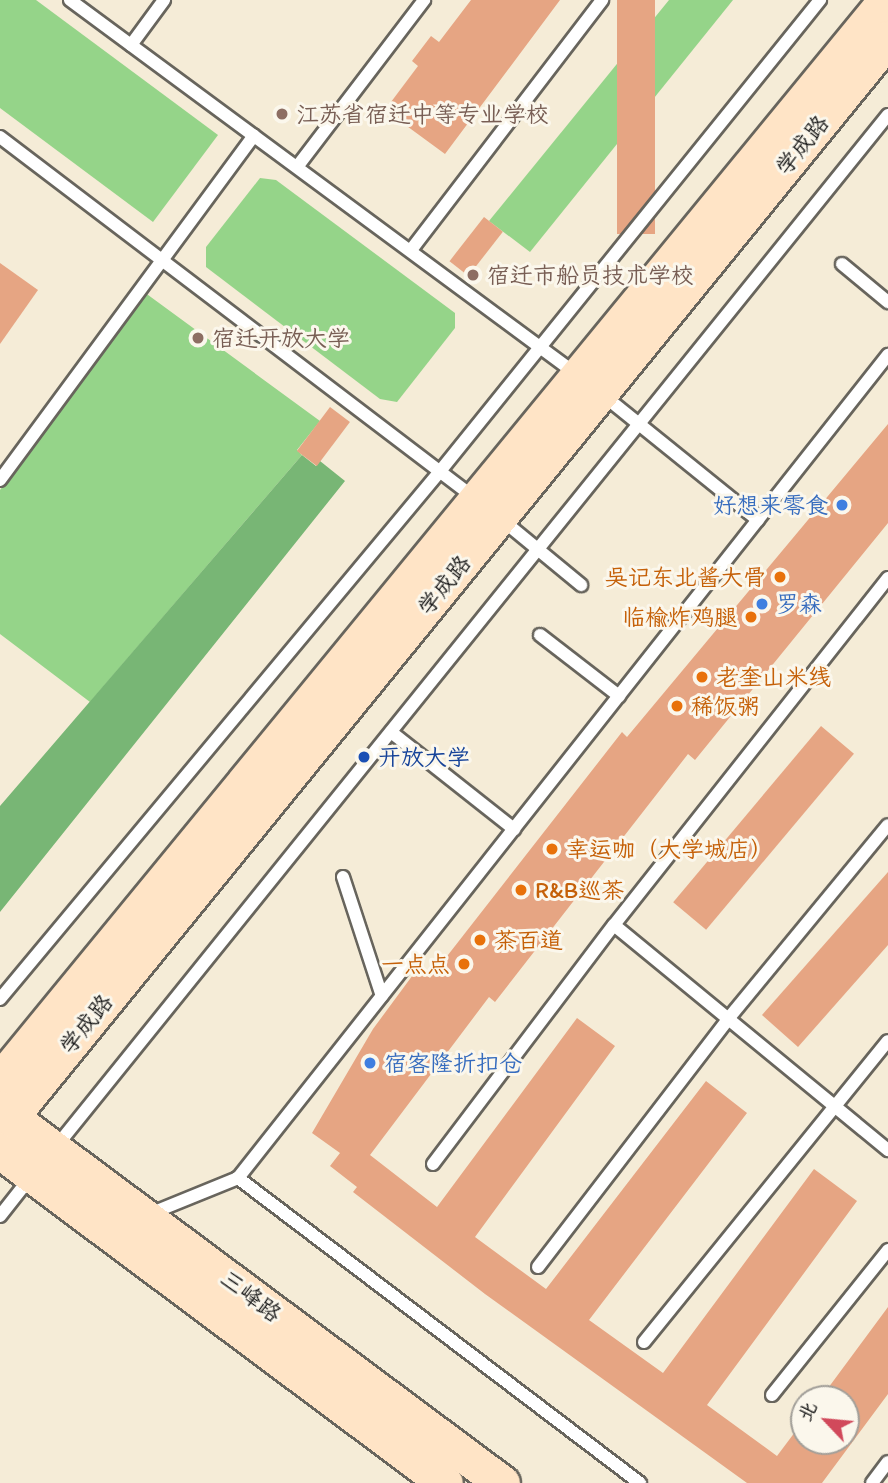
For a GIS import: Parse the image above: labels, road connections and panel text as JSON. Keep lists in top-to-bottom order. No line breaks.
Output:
{"streets":{"main road":["学成路","三峰路"]},"crossings":[["学成路","三峰路"]],"places":["江苏省宿迁中等专业学校","宿迁市船员技术学校","宿迁开放大学","好想来零食","吴记东北酱大骨","罗森","临榆炸鸡腿","老奎山米线","稀饭粥","开放大学","幸运咖（大学城店）","R&B巡茶","茶百道","一点点","宿客隆折扣仓"],"north":"top left"}
